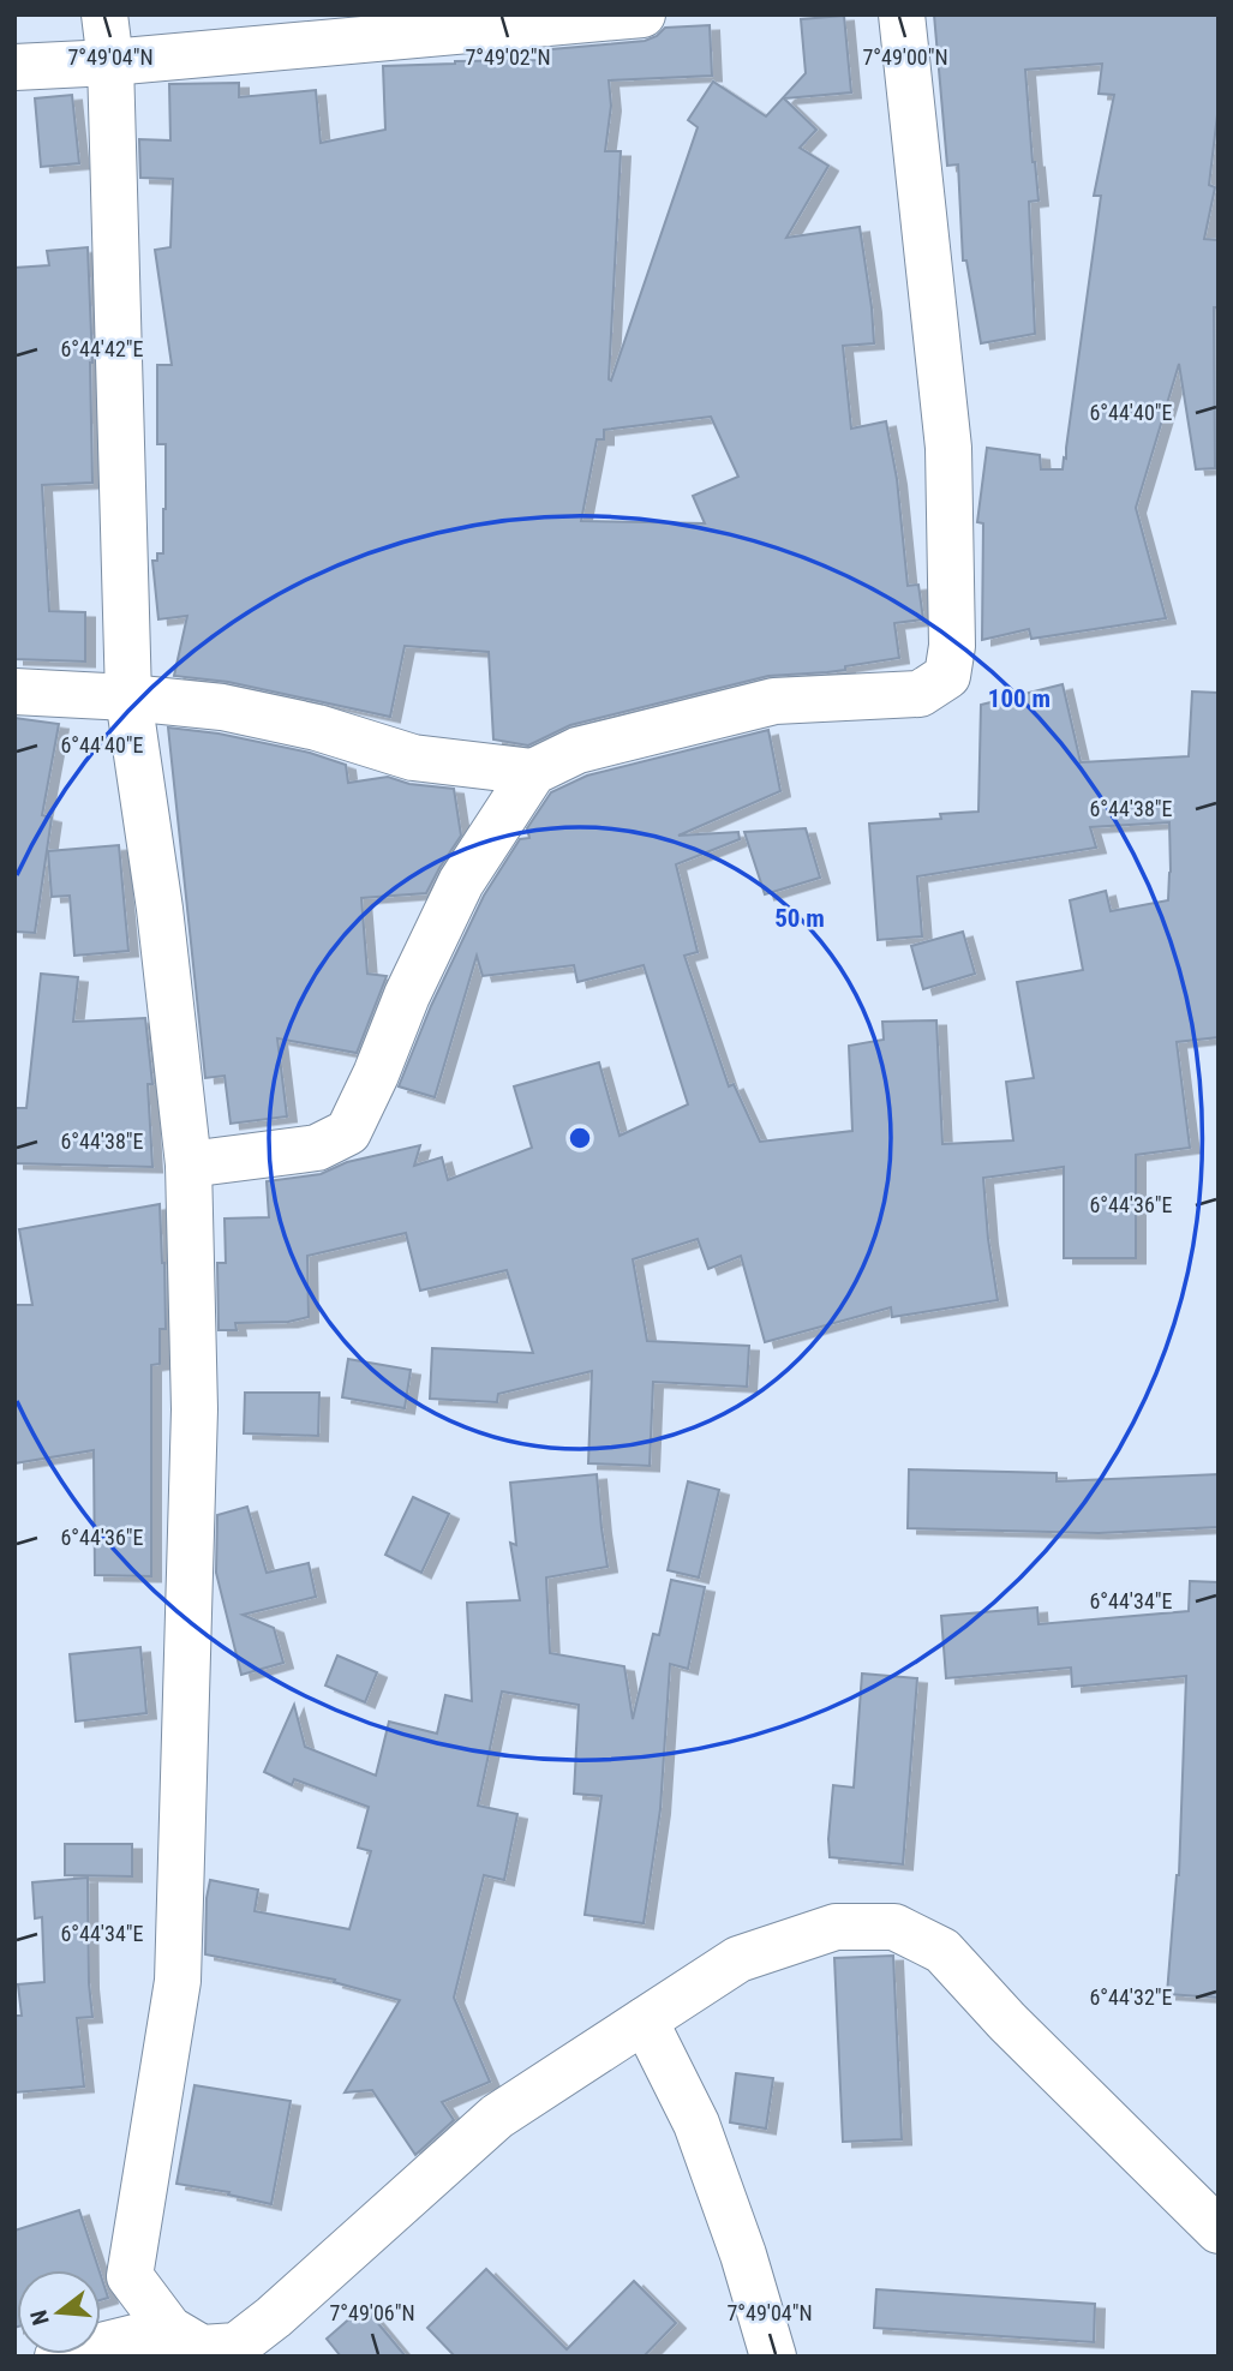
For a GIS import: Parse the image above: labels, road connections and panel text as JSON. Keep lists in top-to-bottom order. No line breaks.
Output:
{"north":"left","coordinates":["7°49'04\"N","7°49'02\"N","7°49'00\"N","6°44'42\"E","6°44'40\"E","6°44'38\"E","6°44'36\"E","6°44'34\"E","6°44'32\"E","7°49'06\"N"],"rings":["100 m","50 m"]}
